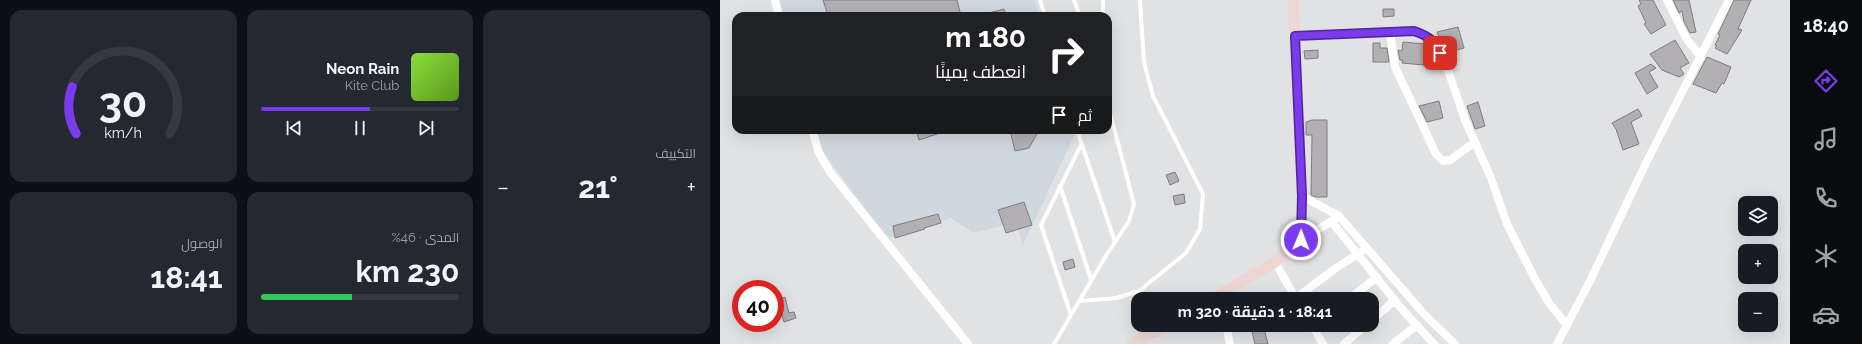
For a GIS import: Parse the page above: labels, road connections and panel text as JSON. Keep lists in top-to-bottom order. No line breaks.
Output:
{"page":{"tabs":"18:40","tile":["التكييف",["المدى · 46%","230 km"],["الوصول","18:41"]],"turn":["180 m","انعطف يمينًا"],"song":["Neon Rain","Kite Club"],"then":"ثم","heat":["−","21°","+"],"map_buttons":["+","−"],"limit":"40","trip":"18:41 · 1 دقيقة · 320 m","gauge":["30","km/h"]}}
